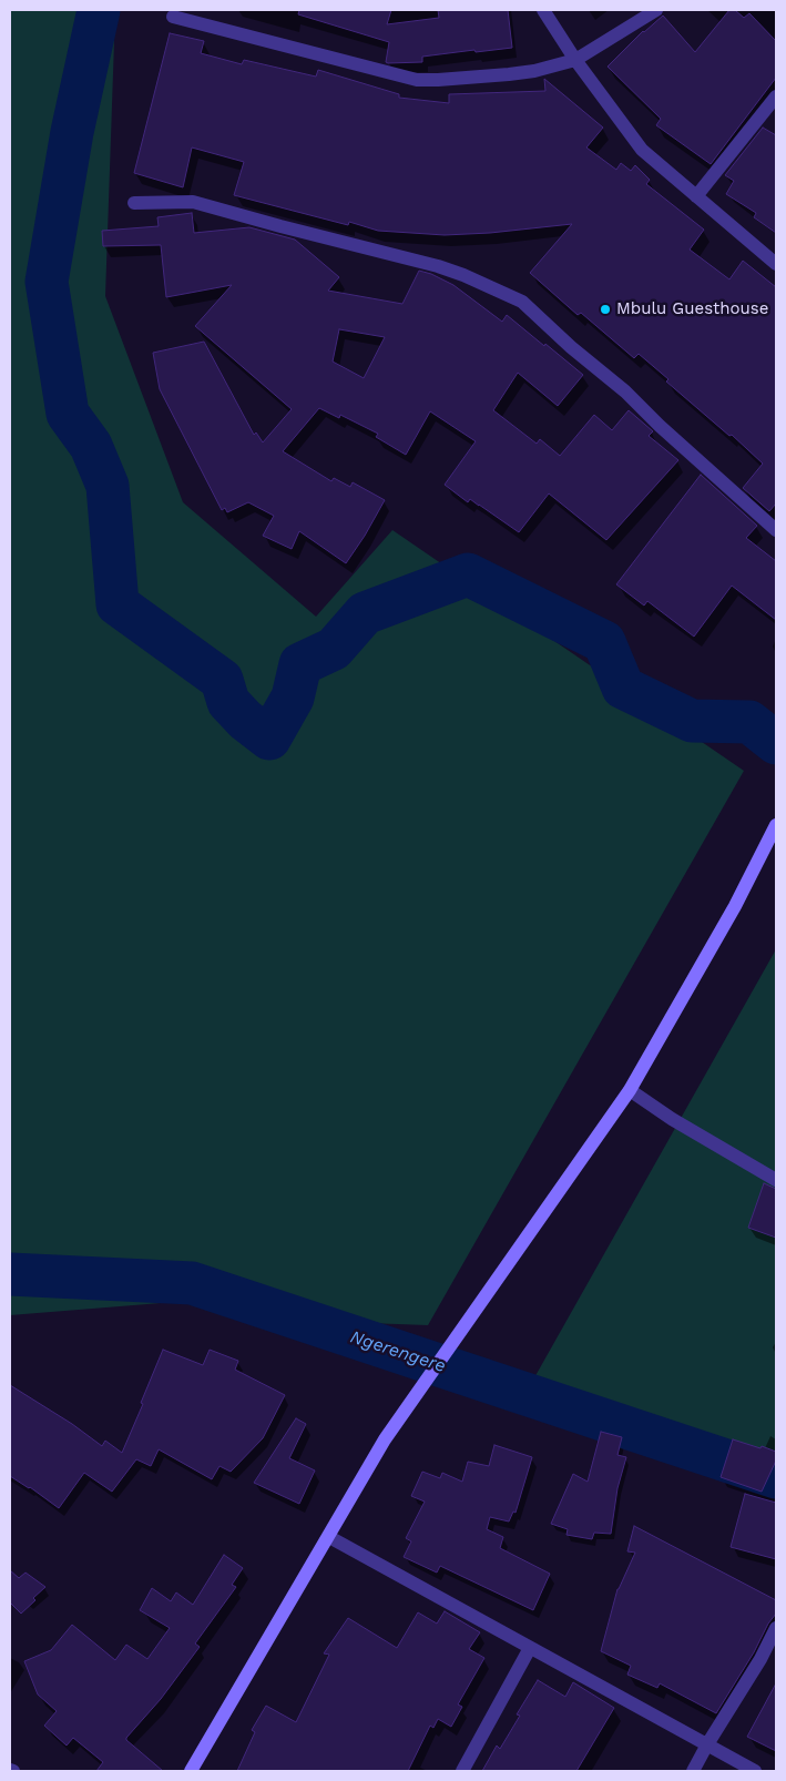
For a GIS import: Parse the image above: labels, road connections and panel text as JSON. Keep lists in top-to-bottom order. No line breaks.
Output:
{"water":["Ngerengere"],"places":["Mbulu Guesthouse"]}
